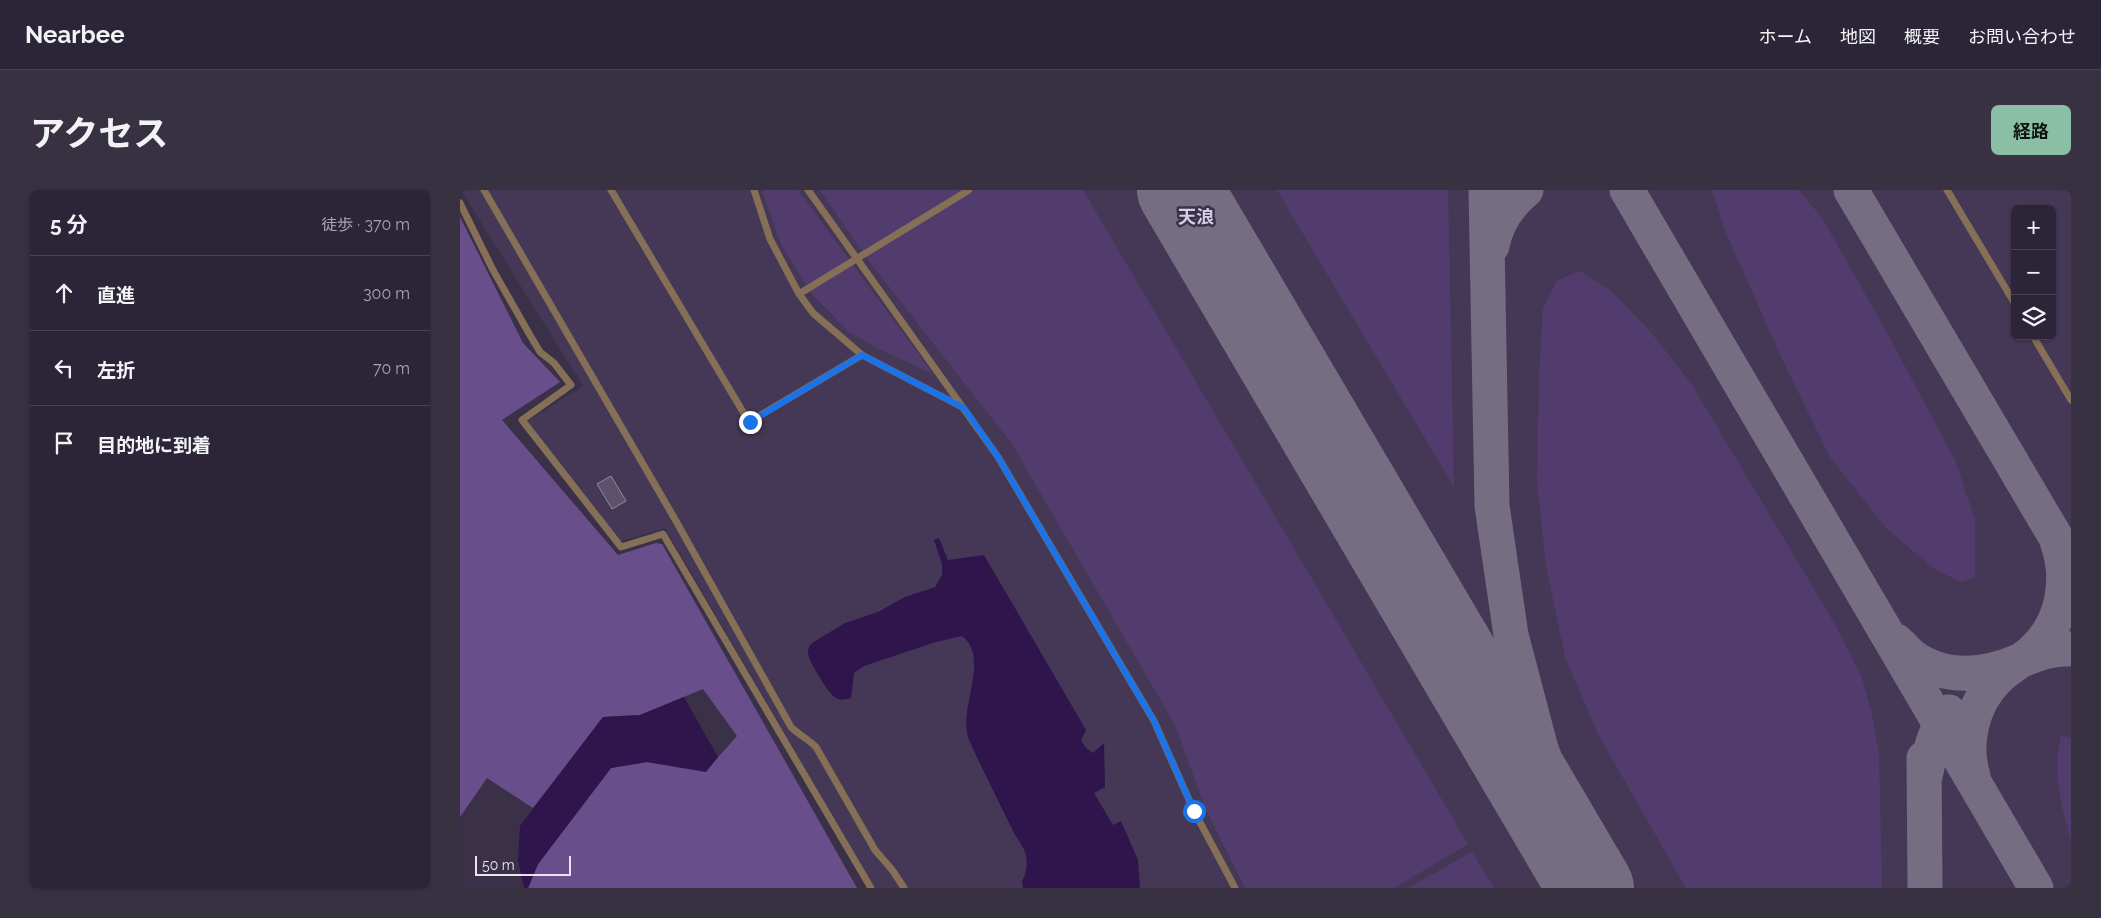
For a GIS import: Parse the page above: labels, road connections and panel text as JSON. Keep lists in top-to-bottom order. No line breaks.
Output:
{"districts":["天浪"],"scale_bar":"50 m","page":{"header":"Nearbee","nav":["ホーム","地図","概要","お問い合わせ"],"title":"アクセス","buttons":"経路","heading":["5 分","徒歩 · 370 m"],"map_buttons":["+","−"],"list":[["直進","300 m"],["左折","70 m"],"目的地に到着"],"scale":"50 m"}}
